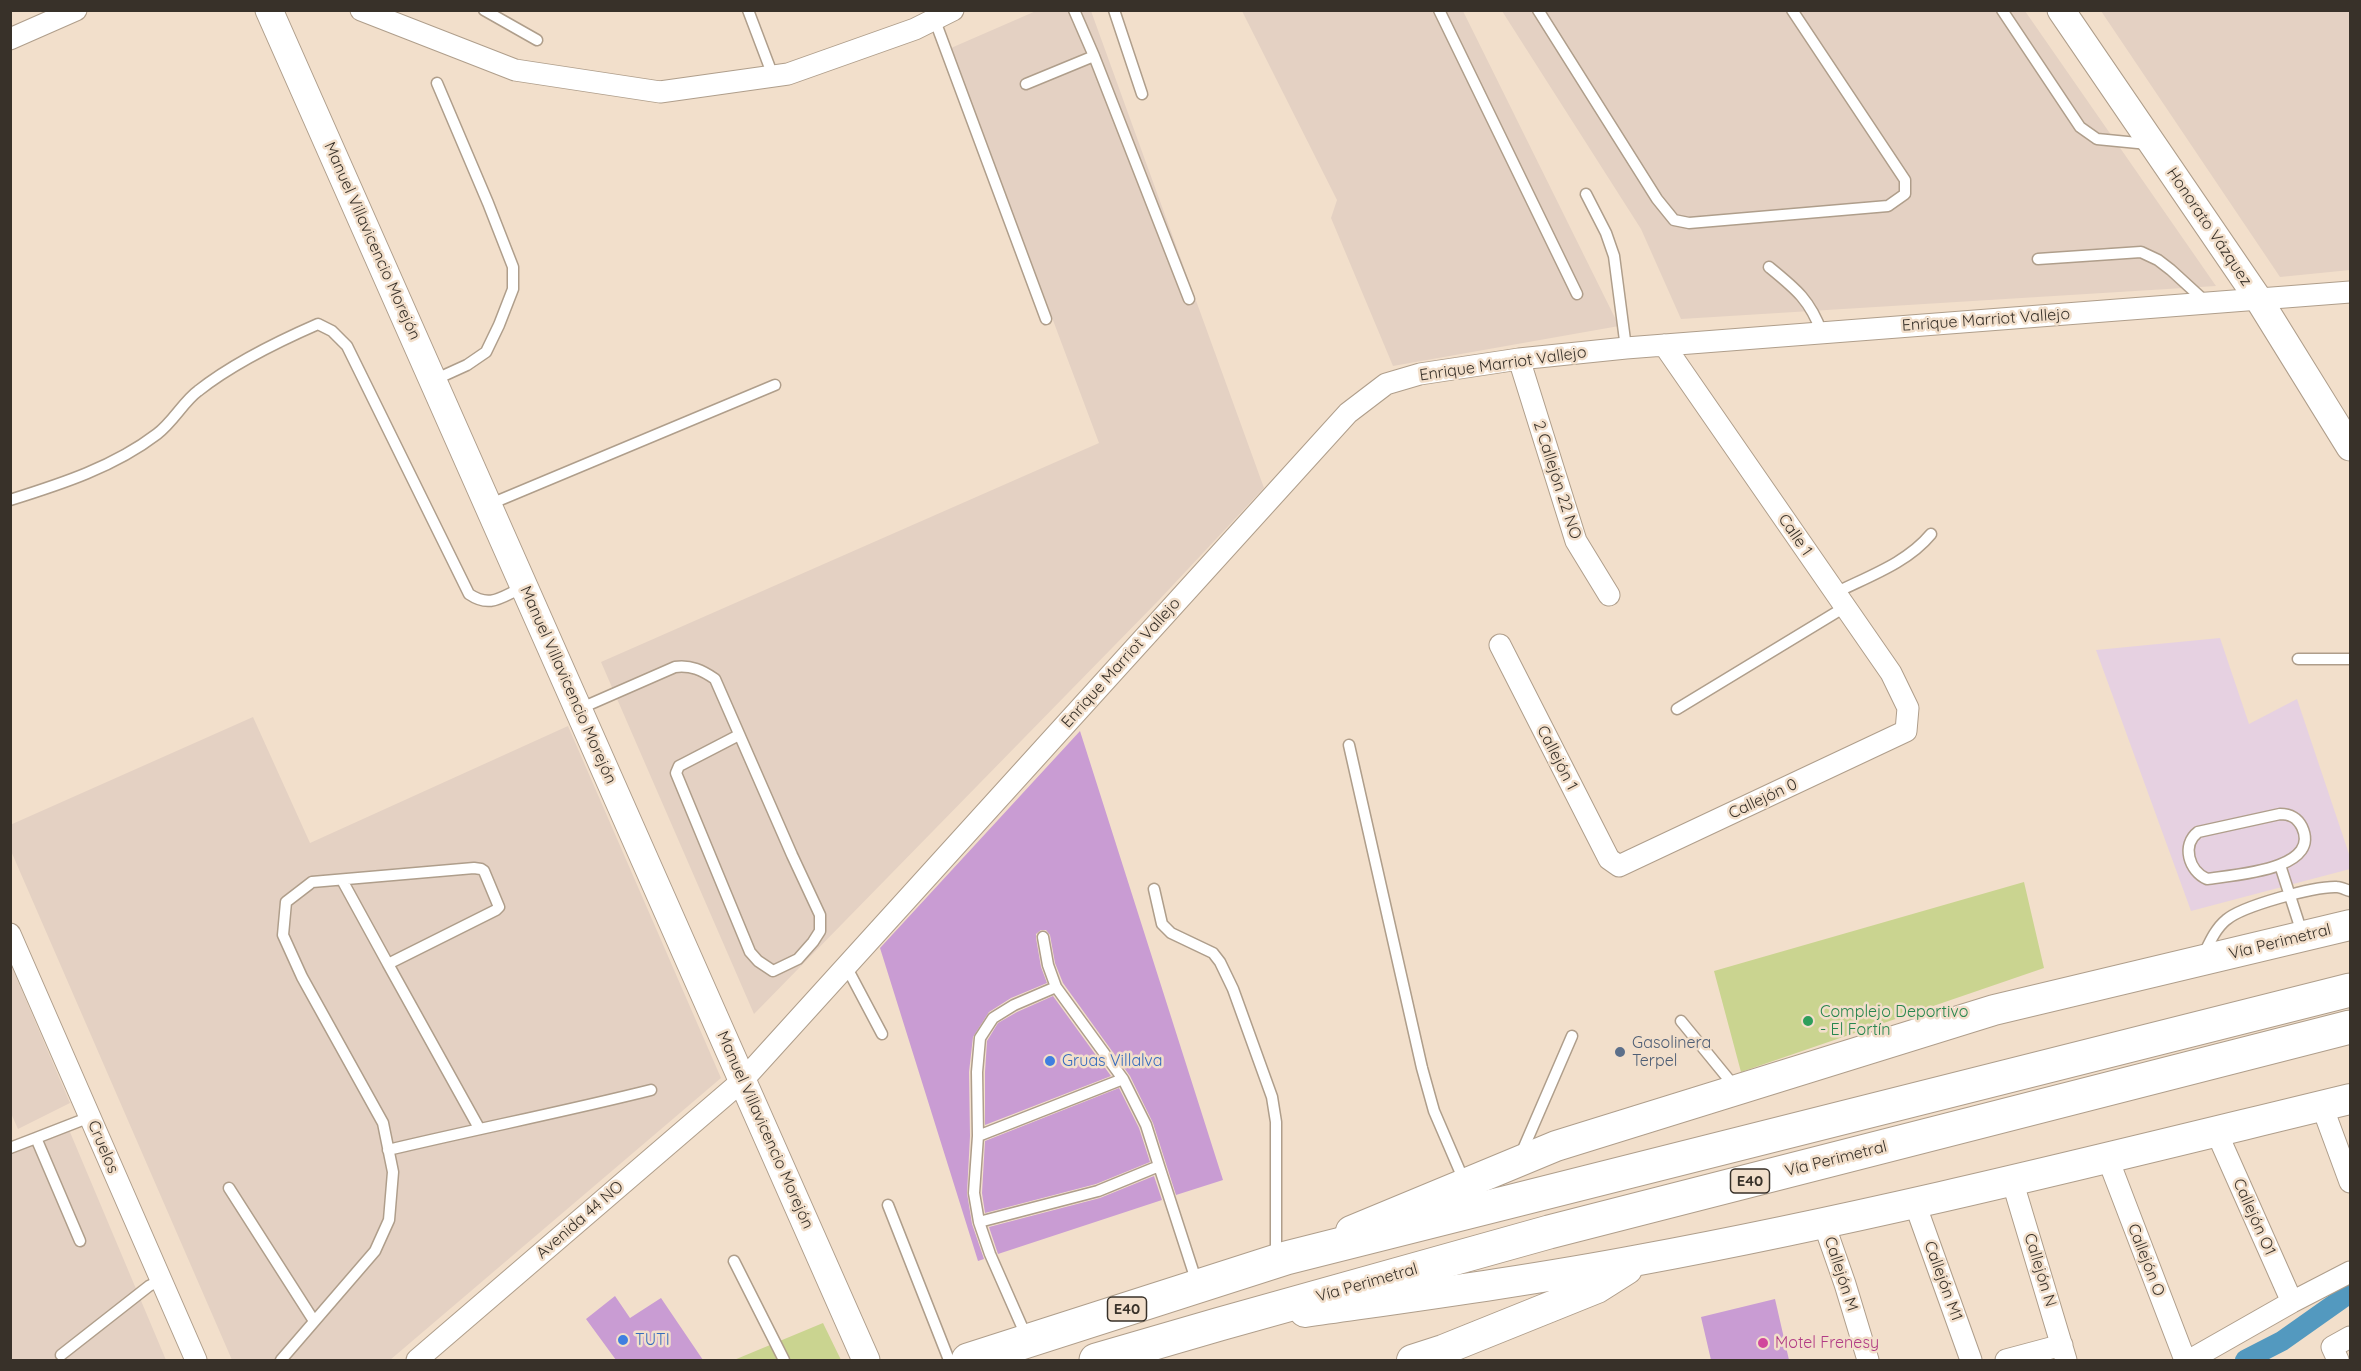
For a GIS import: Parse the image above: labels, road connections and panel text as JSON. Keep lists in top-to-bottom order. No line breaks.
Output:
{"streets":{"highway":["Vía Perimetral","E40"],"street":["Honorato Vázquez","Manuel Villavicencio Morejón","Enrique Marriot Vallejo","2 Callejón 22 NO","Calle 1","Callejón 1","Callejón 0","Cruelos","Callejón O1","Avenida 44 NO","Callejón O","Callejón N","Callejón M","Callejón M1"]},"crossings":[["Honorato Vázquez","Enrique Marriot Vallejo"],["Manuel Villavicencio Morejón","Enrique Marriot Vallejo"],["Manuel Villavicencio Morejón","Avenida 44 NO"],["Enrique Marriot Vallejo","2 Callejón 22 NO"],["Enrique Marriot Vallejo","Calle 1"],["Enrique Marriot Vallejo","Avenida 44 NO"],["Calle 1","Callejón 0"],["Callejón 1","Callejón 0"],["Vía Perimetral","Callejón O1"],["Vía Perimetral","Callejón O"],["Vía Perimetral","Callejón N"],["Vía Perimetral","Callejón M"],["Vía Perimetral","Callejón M1"]],"places":["Complejo Deportivo - El Fortín","Gasolinera Terpel","Gruas Villalva","TUTI","Motel Frenesy"]}
